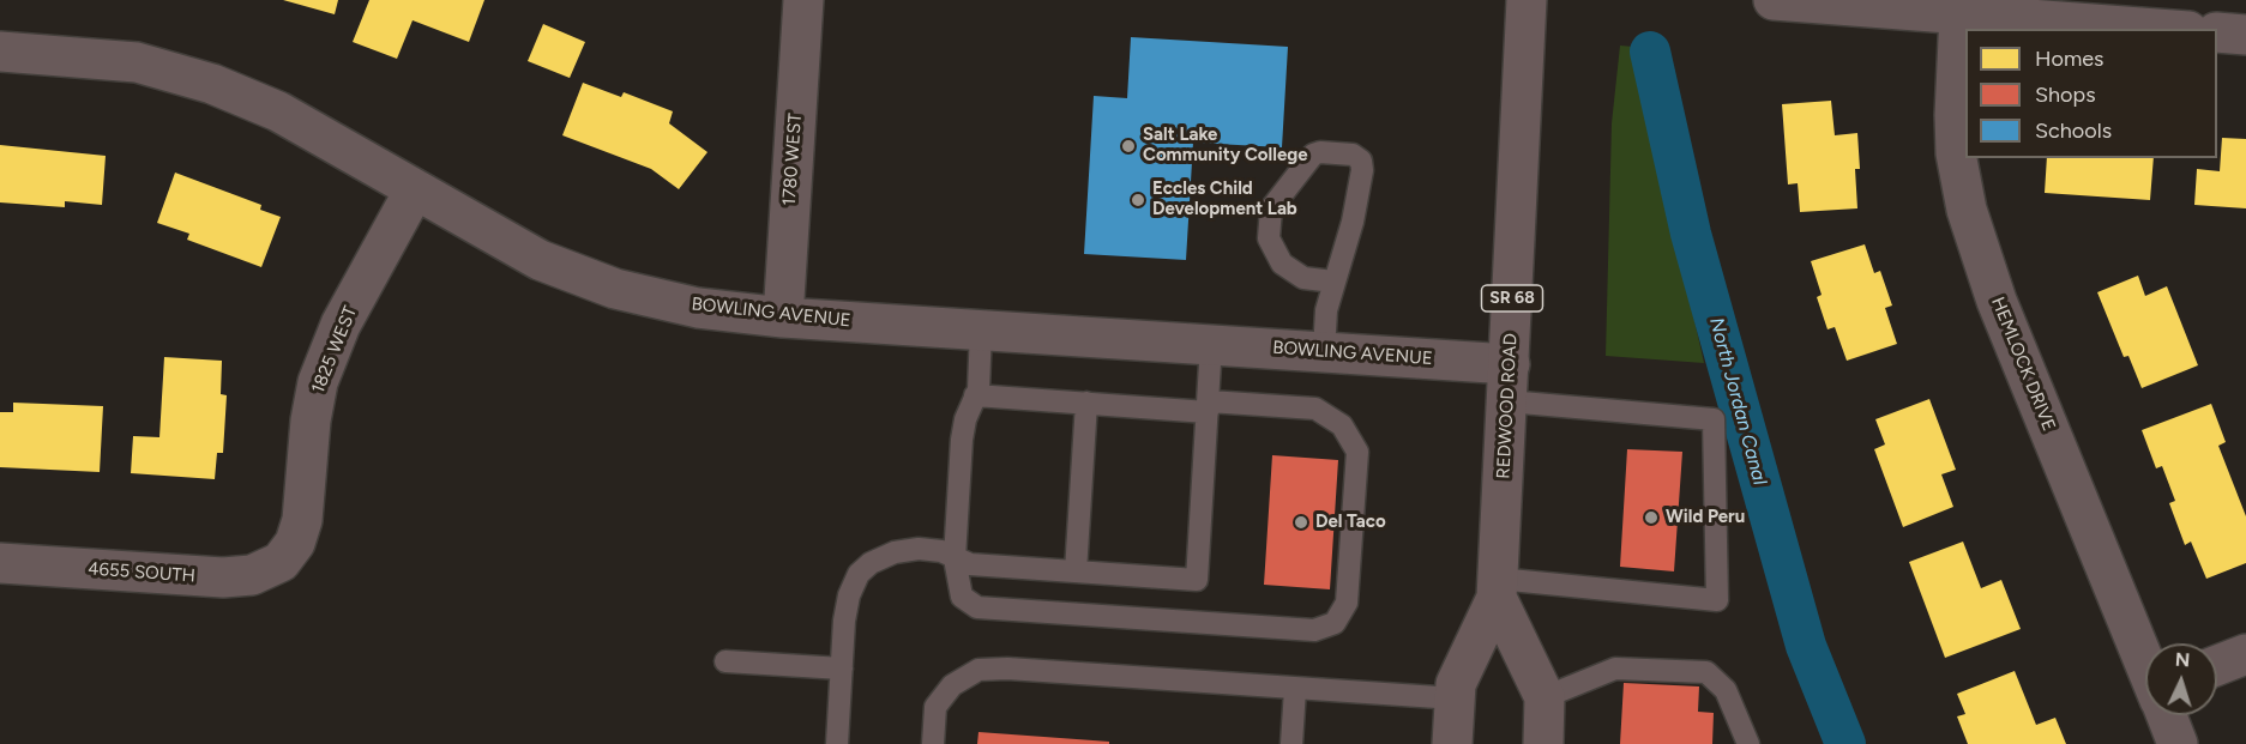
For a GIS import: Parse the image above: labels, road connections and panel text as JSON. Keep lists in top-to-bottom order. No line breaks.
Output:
{"streets":{"main road":["SR 68","REDWOOD ROAD"],"street":["1780 WEST","BOWLING AVENUE","1825 WEST","HEMLOCK DRIVE","4655 SOUTH"]},"crossings":[["1780 WEST","BOWLING AVENUE"],["BOWLING AVENUE","1825 WEST"],["BOWLING AVENUE","REDWOOD ROAD"],["1825 WEST","4655 SOUTH"]],"water":["North Jordan Canal"],"places":["Salt Lake Community College","Eccles Child Development Lab","Wild Peru","Del Taco"],"legend":["Homes","Shops","Schools"],"north":"top"}
